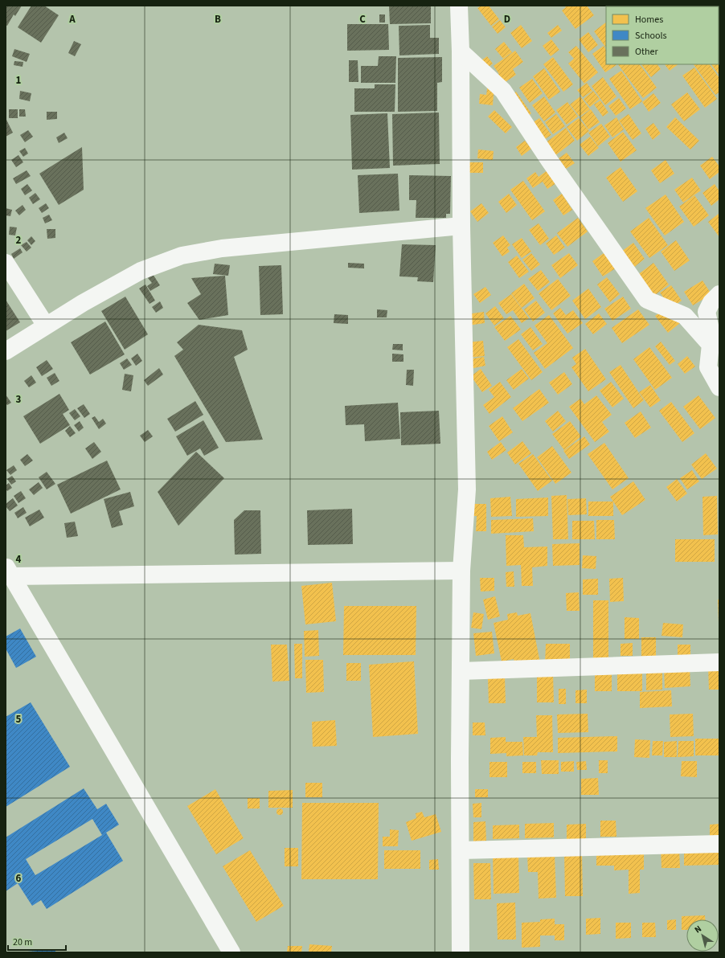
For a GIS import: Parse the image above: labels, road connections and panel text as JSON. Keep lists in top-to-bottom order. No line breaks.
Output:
{"legend":["Homes","Schools","Other"],"scale_bar":"20 m","north":"top left","grid":{"columns":["A","B","C","D"],"rows":["1","2","3","4","5","6"]}}
